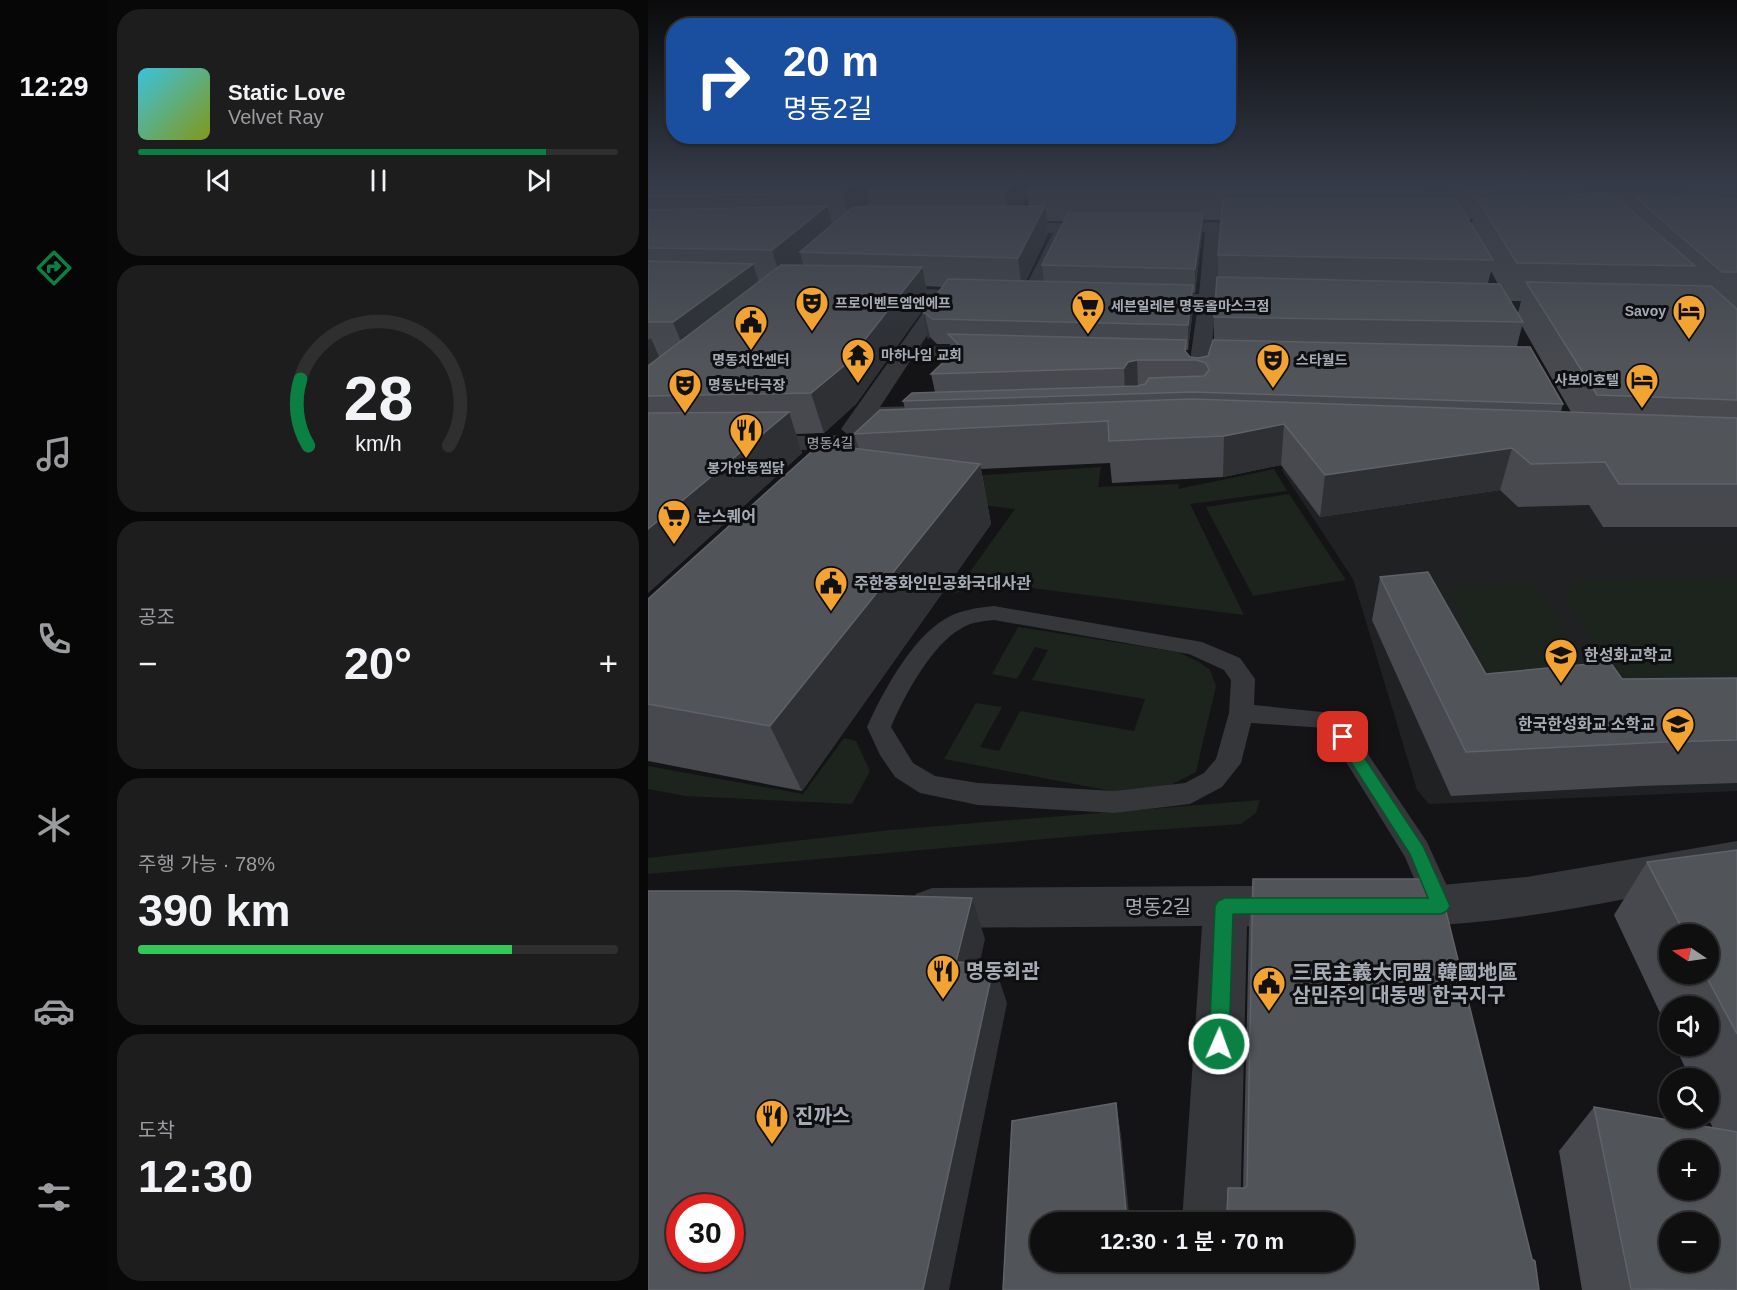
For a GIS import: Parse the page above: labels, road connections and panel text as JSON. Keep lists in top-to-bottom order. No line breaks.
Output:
{"streets":{"street":["명동4길","명동2길"]},"places":{"theatre":["프로이벤트엠엔에프","스타월드","명동난타극장"],"supermarket":["세븐일레븐 명동올마스크점","눈스퀘어"],"hotel":["Savoy","사보이호텔"],"public building":["명동치안센터","주한중화인민공화국대사관","三民主義大同盟 韓國地區 삼민주의 대동맹 한국지구"],"temple":["마하나임 교회"],"restaurant":["봉가안동찜닭","명동회관","진까스"],"school or university":["한성화교학교","한국한성화교 소학교"]},"north":"left","page":{"tabs":"12:29","turn":["20 m","명동2길"],"song":["Static Love","Velvet Ray"],"tile":["공조",["주행 가능 · 78%","390 km"],["도착","12:30"]],"heat":["−","20°","+"],"map_buttons":["+","−"],"limit":"30","trip":"12:30 · 1 분 · 70 m","gauge":["28","km/h"]}}
